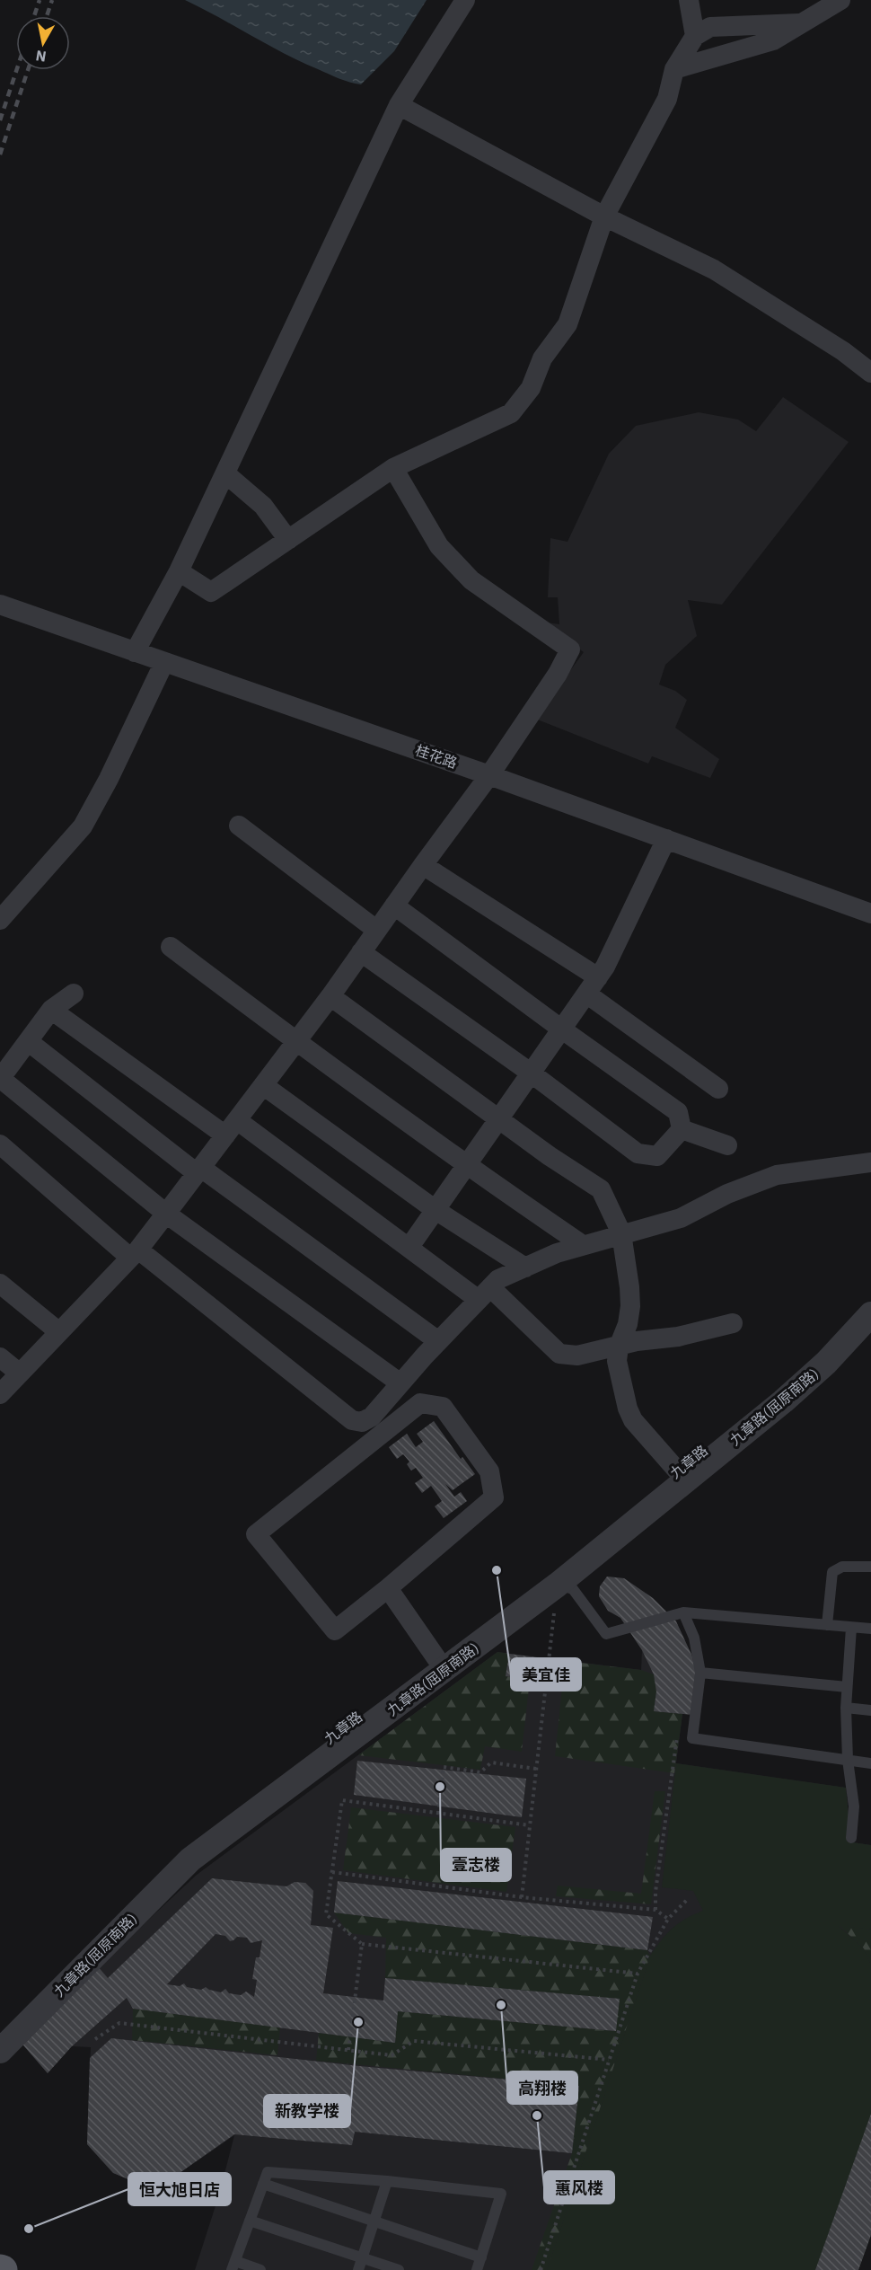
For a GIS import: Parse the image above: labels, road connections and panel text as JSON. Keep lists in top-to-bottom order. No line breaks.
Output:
{"streets":{"street":["桂花路","九章路(屈原南路)","九章路"]},"places":["美宜佳","壹志楼","高翔楼","新教学楼","蕙风楼","恒大旭日店"],"north":"bottom"}
